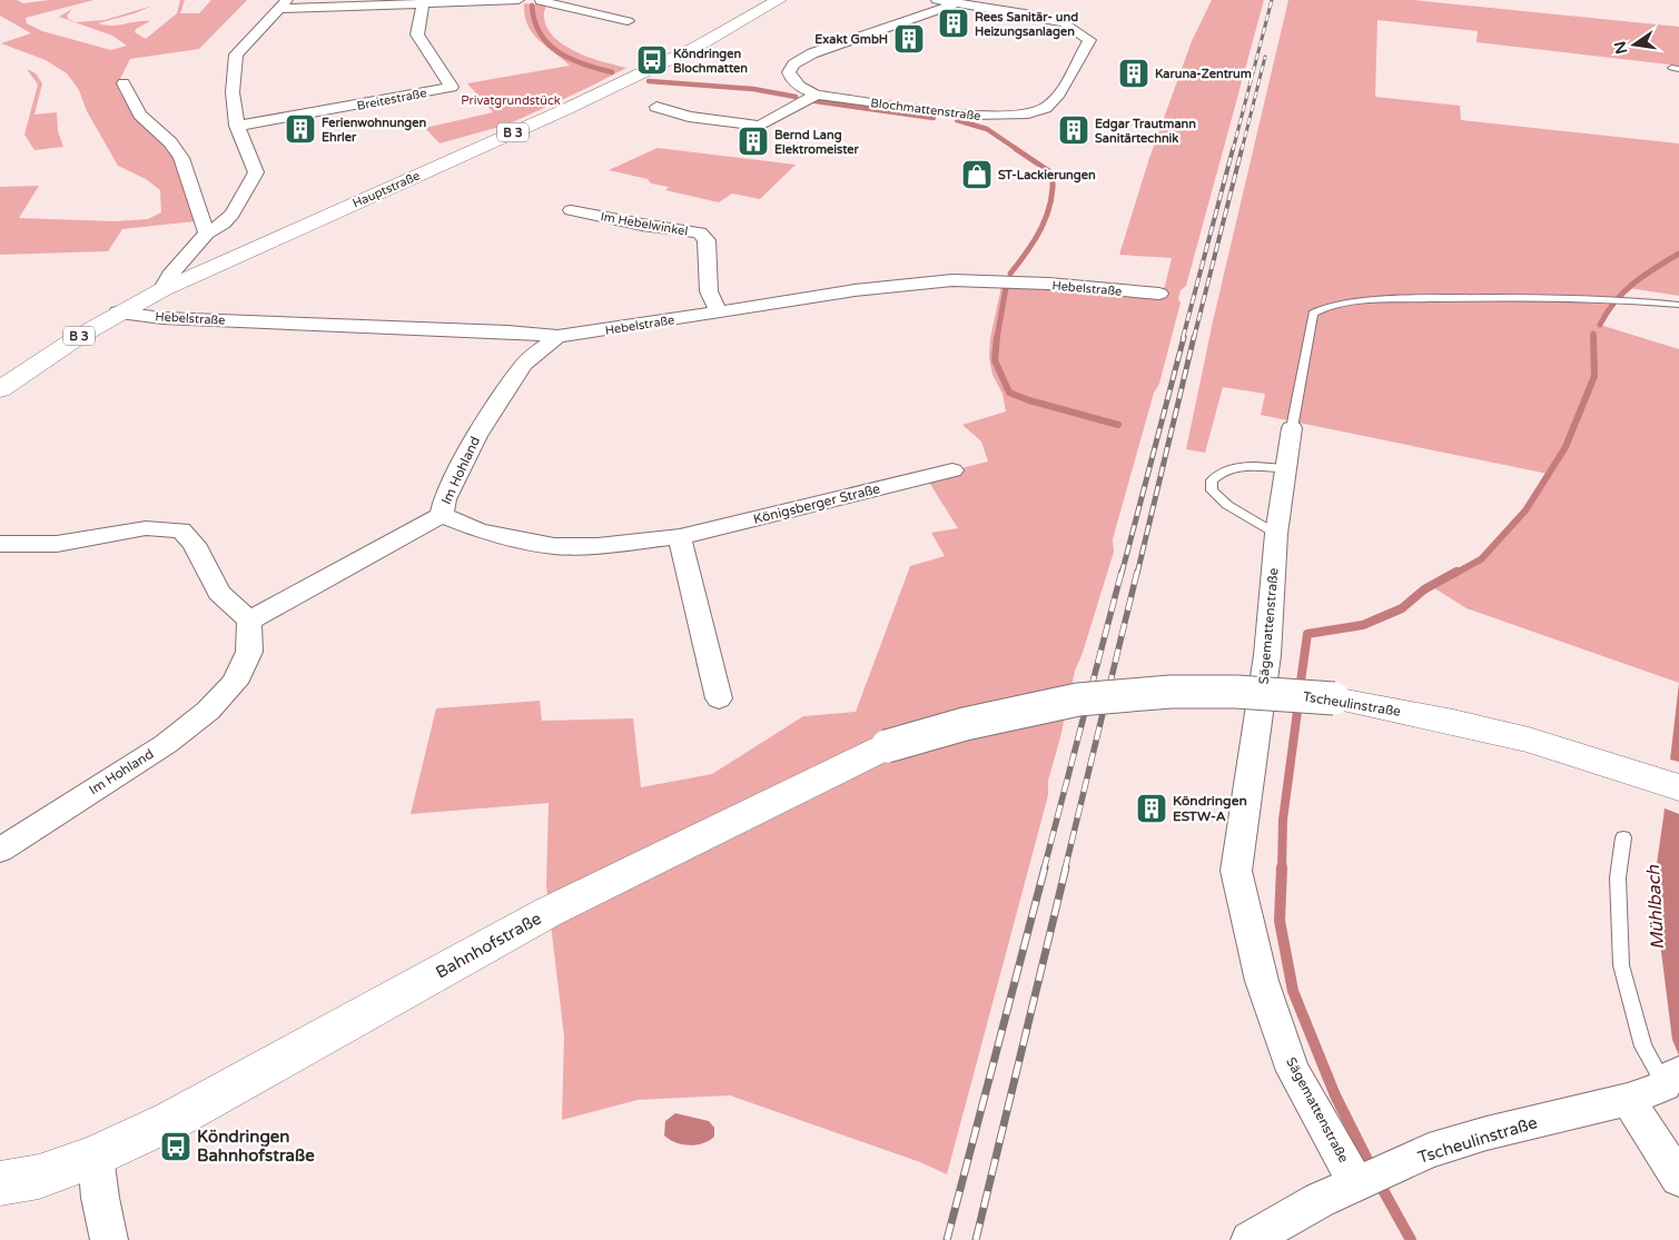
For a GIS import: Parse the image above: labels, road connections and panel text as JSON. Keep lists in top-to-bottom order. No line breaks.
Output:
{"streets":{"main road":["B 3","Hauptstraße","Tscheulinstraße","Bahnhofstraße"],"street":["Breitestraße","Blochmattenstraße","Im Hebelwinkel","Hebelstraße","Im Hohland","Königsberger Straße","Sägemattenstraße"]},"crossings":[["Hauptstraße","Hebelstraße"],["Im Hebelwinkel","Hebelstraße"],["Hebelstraße","Im Hohland"],["Im Hohland","Königsberger Straße"],["Sägemattenstraße","Tscheulinstraße"],["Tscheulinstraße","Bahnhofstraße"]],"water":["Mühlbach"],"parks":["Privatgrundstück"],"places":{"building":["Rees Sanitär- und Heizungsanlagen","Exakt GmbH","Karuna-Zentrum","Ferienwohnungen Ehrler","Edgar Trautmann Sanitärtechnik","Bernd Lang Elektromeister","Köndringen ESTW-A"],"bus stop":["Köndringen Blochmatten","Köndringen Bahnhofstraße"],"shop":["ST-Lackierungen"]},"north":"left"}
